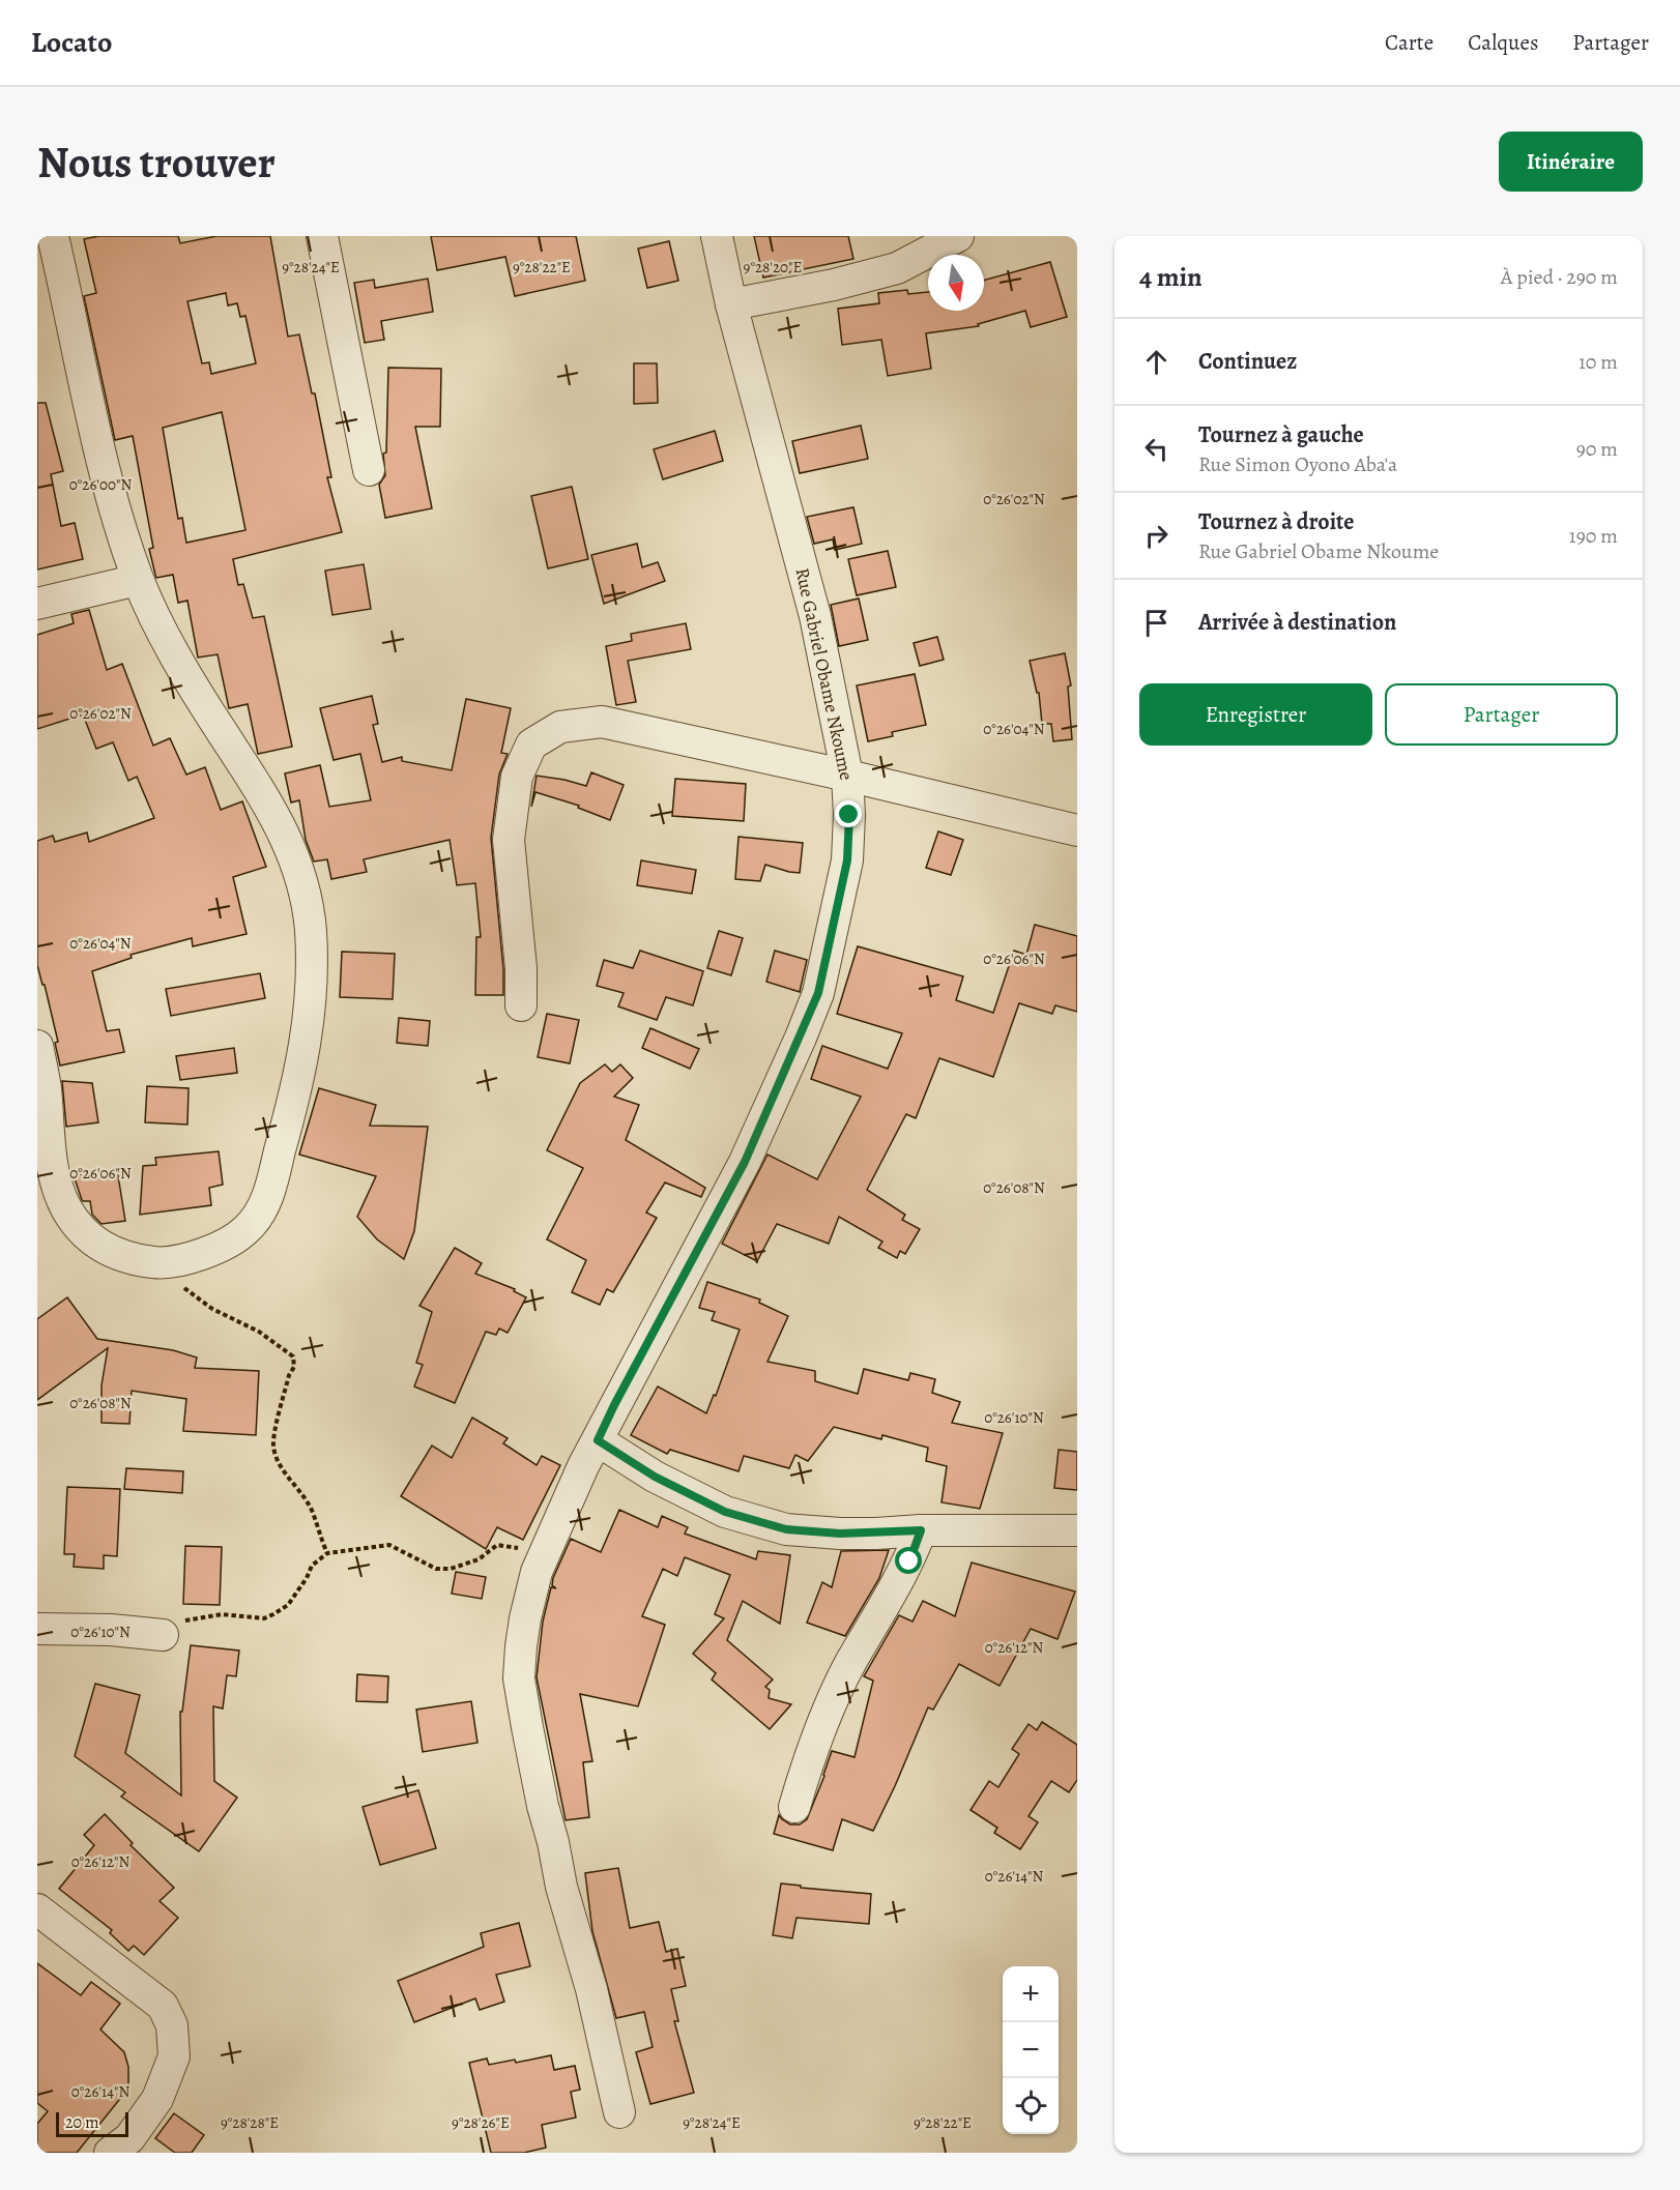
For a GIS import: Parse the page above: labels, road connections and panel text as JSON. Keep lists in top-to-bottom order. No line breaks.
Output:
{"streets":{"street":["Rue Gabriel Obame Nkoume"]},"scale_bar":"20 m","north":"bottom","page":{"header":"Locato","nav":["Carte","Calques","Partager"],"buttons":["Itinéraire",["Enregistrer","Partager"]],"title":"Nous trouver","heading":["4 min","À pied · 290 m"],"list":[["Continuez","10 m"],["Tournez à gauche","Rue Simon Oyono Aba'a","90 m"],["Tournez à droite","Rue Gabriel Obame Nkoume","190 m"],"Arrivée à destination"],"map_buttons":["+","−"],"scale":"20 m"},"coordinates":["9°28'24\"E","9°28'22\"E","9°28'20\"E","0°26'00\"N","0°26'02\"N","0°26'04\"N","0°26'06\"N","0°26'08\"N","0°26'10\"N","0°26'12\"N","0°26'14\"N","9°28'28\"E","9°28'26\"E"]}
